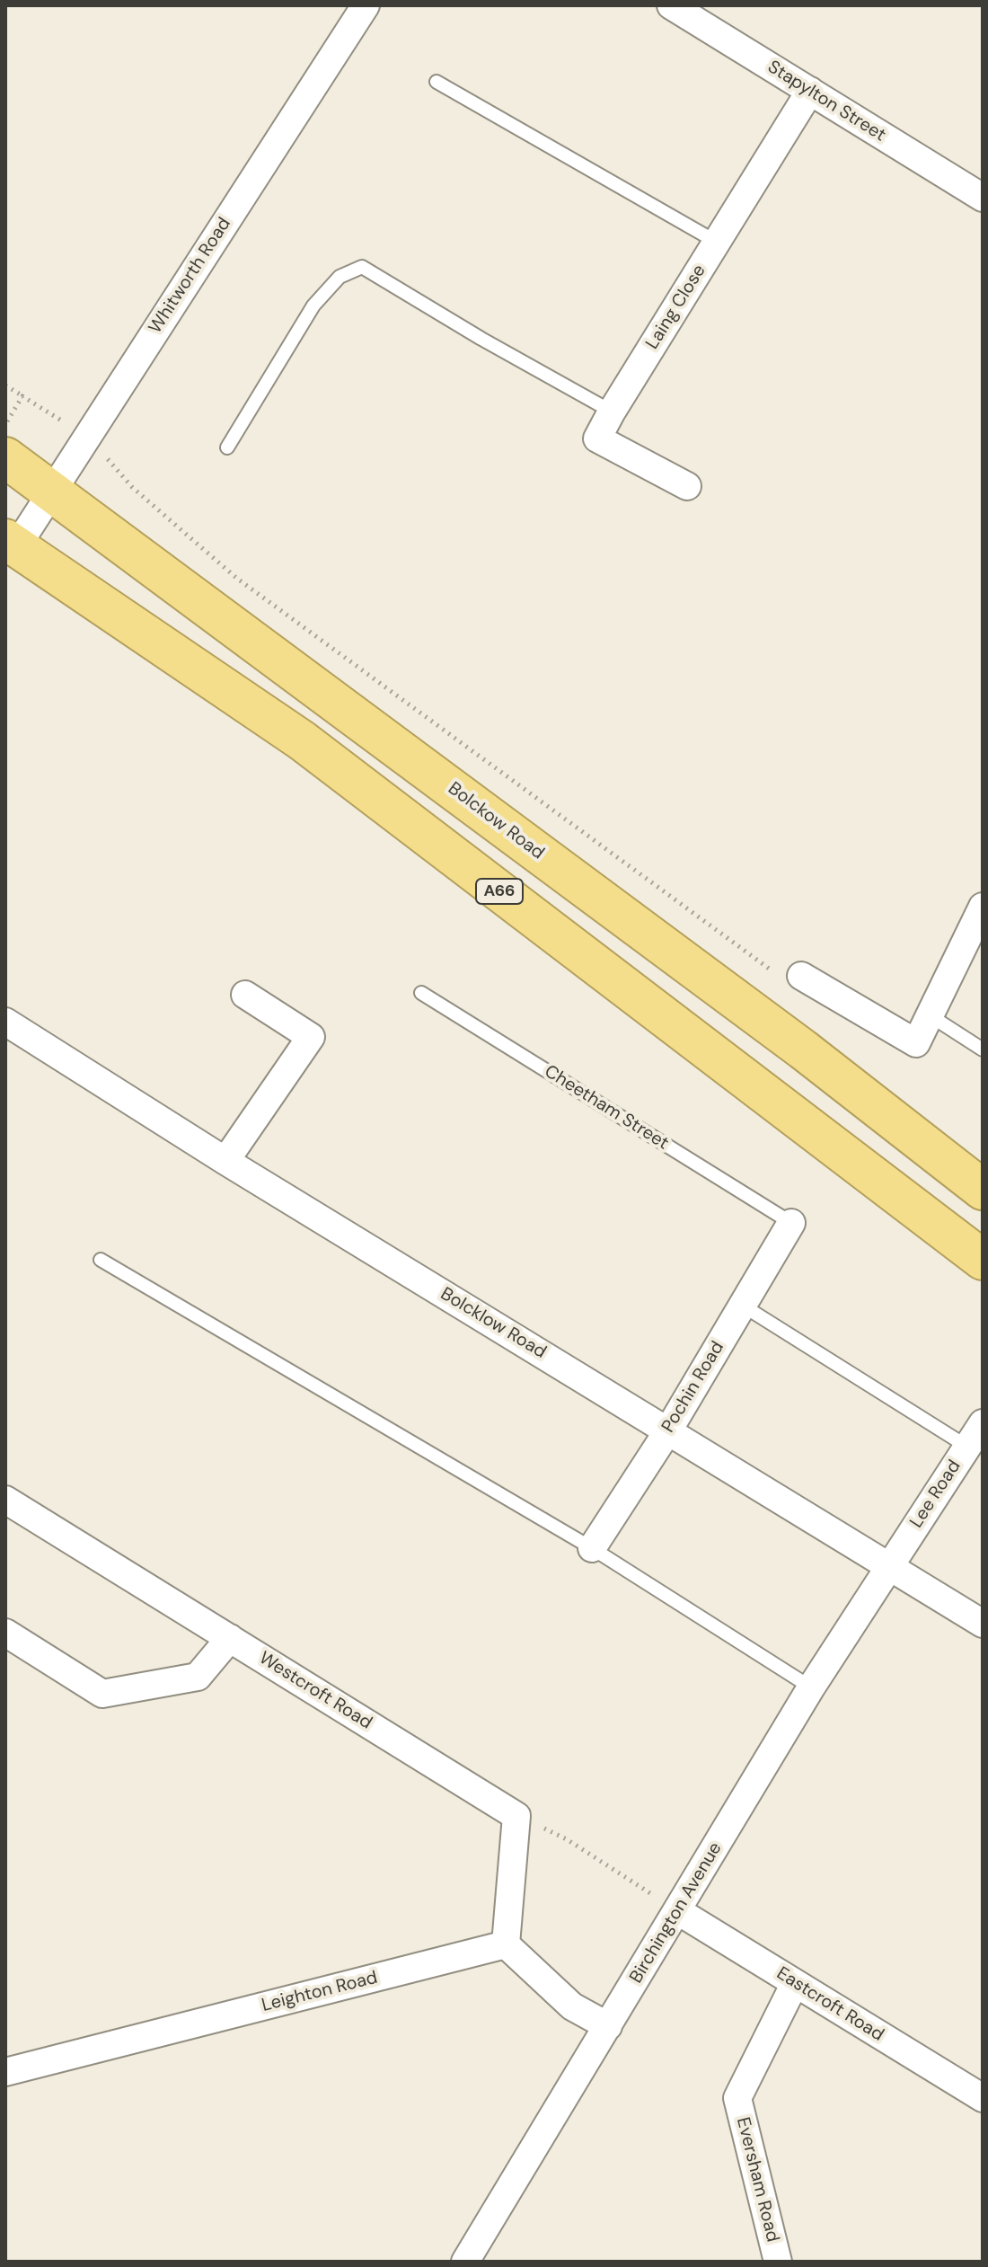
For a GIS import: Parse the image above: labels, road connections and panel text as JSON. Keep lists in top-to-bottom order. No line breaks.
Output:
{"streets":{"highway":["Bolckow Road","A66"],"street":["Stapylton Street","Whitworth Road","Laing Close","Bolcklow Road","Pochin Road","Lee Road","Westcroft Road","Birchington Avenue","Leighton Road","Eastcroft Road","Eversham Road"],"lane":["Cheetham Street"]},"crossings":[["Stapylton Street","Laing Close"],["Whitworth Road","Bolckow Road"],["Whitworth Road","A66"],["Cheetham Street","Pochin Road"],["Bolcklow Road","Pochin Road"],["Bolcklow Road","Lee Road"],["Bolcklow Road","Birchington Avenue"],["Lee Road","Birchington Avenue"],["Birchington Avenue","Eastcroft Road"],["Eastcroft Road","Eversham Road"]]}
